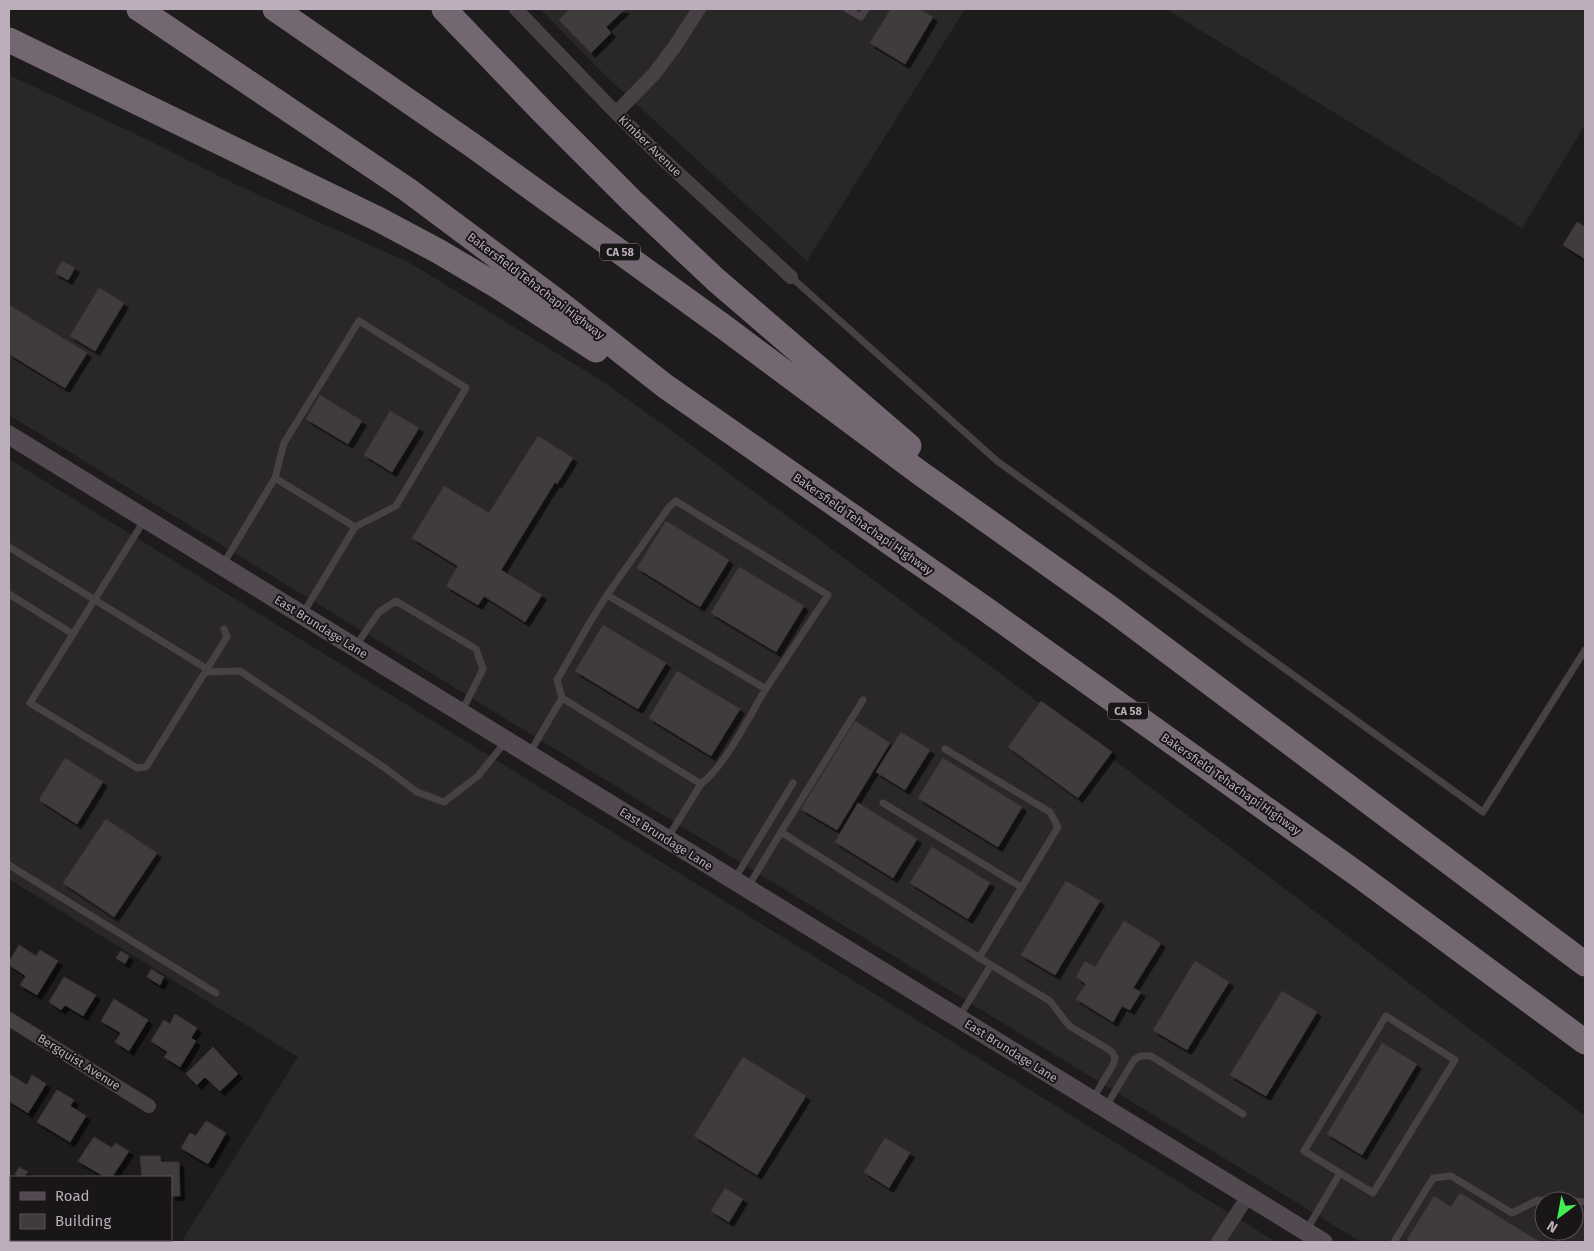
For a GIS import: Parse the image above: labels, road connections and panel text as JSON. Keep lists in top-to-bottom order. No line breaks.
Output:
{"streets":{"highway":["CA 58","Bakersfield Tehachapi Highway"],"main road":["East Brundage Lane"],"street":["Kimber Avenue","Bergquist Avenue"]},"legend":["Road","Building"],"north":"bottom left"}
